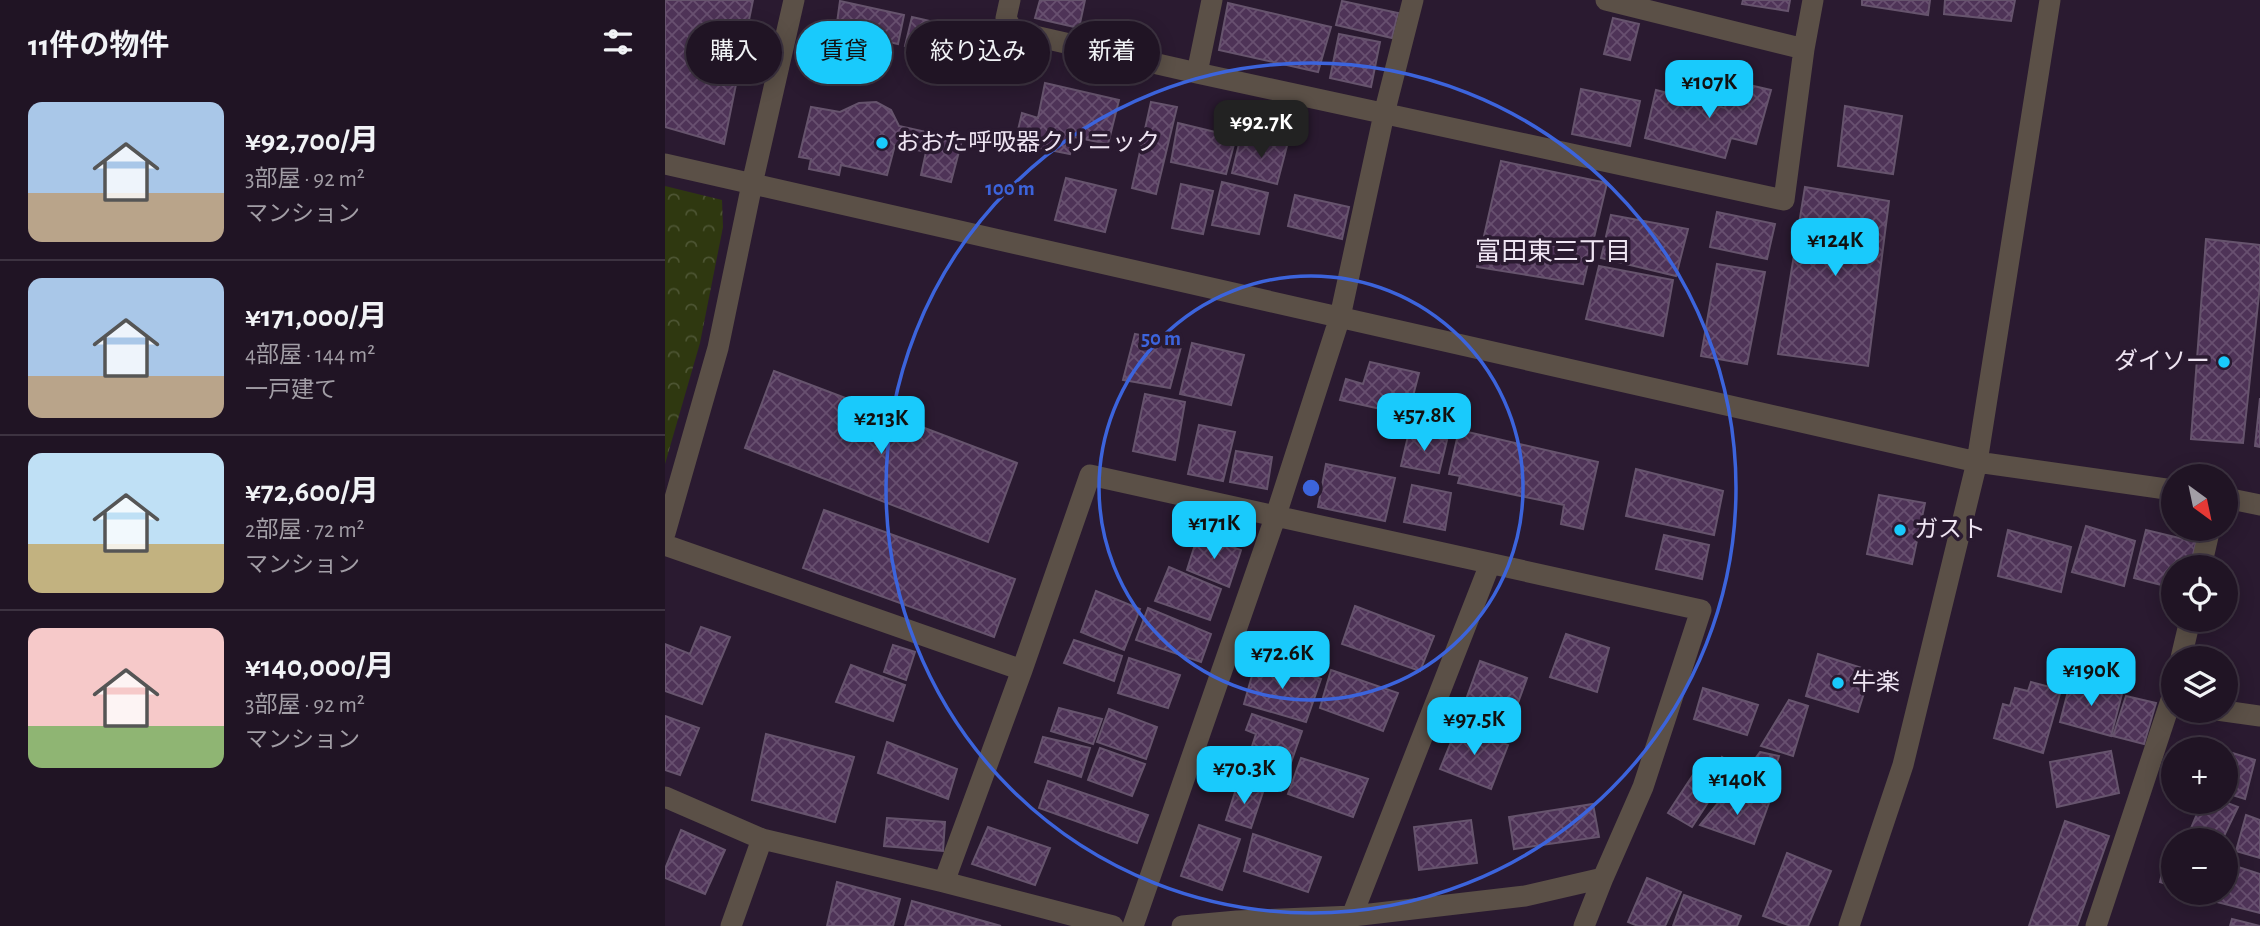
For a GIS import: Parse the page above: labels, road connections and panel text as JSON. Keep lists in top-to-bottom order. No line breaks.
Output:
{"districts":["富田東三丁目"],"places":["おおた呼吸器クリニック","ダイソー","ガスト","牛楽"],"north":"bottom right","page":{"heading":"11件の物件","chip":["購入","賃貸","絞り込み","新着"],"price":["¥107K","¥92.7K","¥124K","¥57.8K","¥213K","¥171K","¥72.6K","¥190K","¥97.5K","¥70.3K","¥140K"],"list":[{"name":"¥92,700/月","note":"3部屋 · 92 m² · マンション"},{"name":"¥171,000/月","note":"4部屋 · 144 m² · 一戸建て"},{"name":"¥72,600/月","note":"2部屋 · 72 m² · マンション"},{"name":"¥140,000/月","note":"3部屋 · 92 m² · マンション"}],"map_buttons":["+","−"]},"rings":["100 m","50 m"]}
